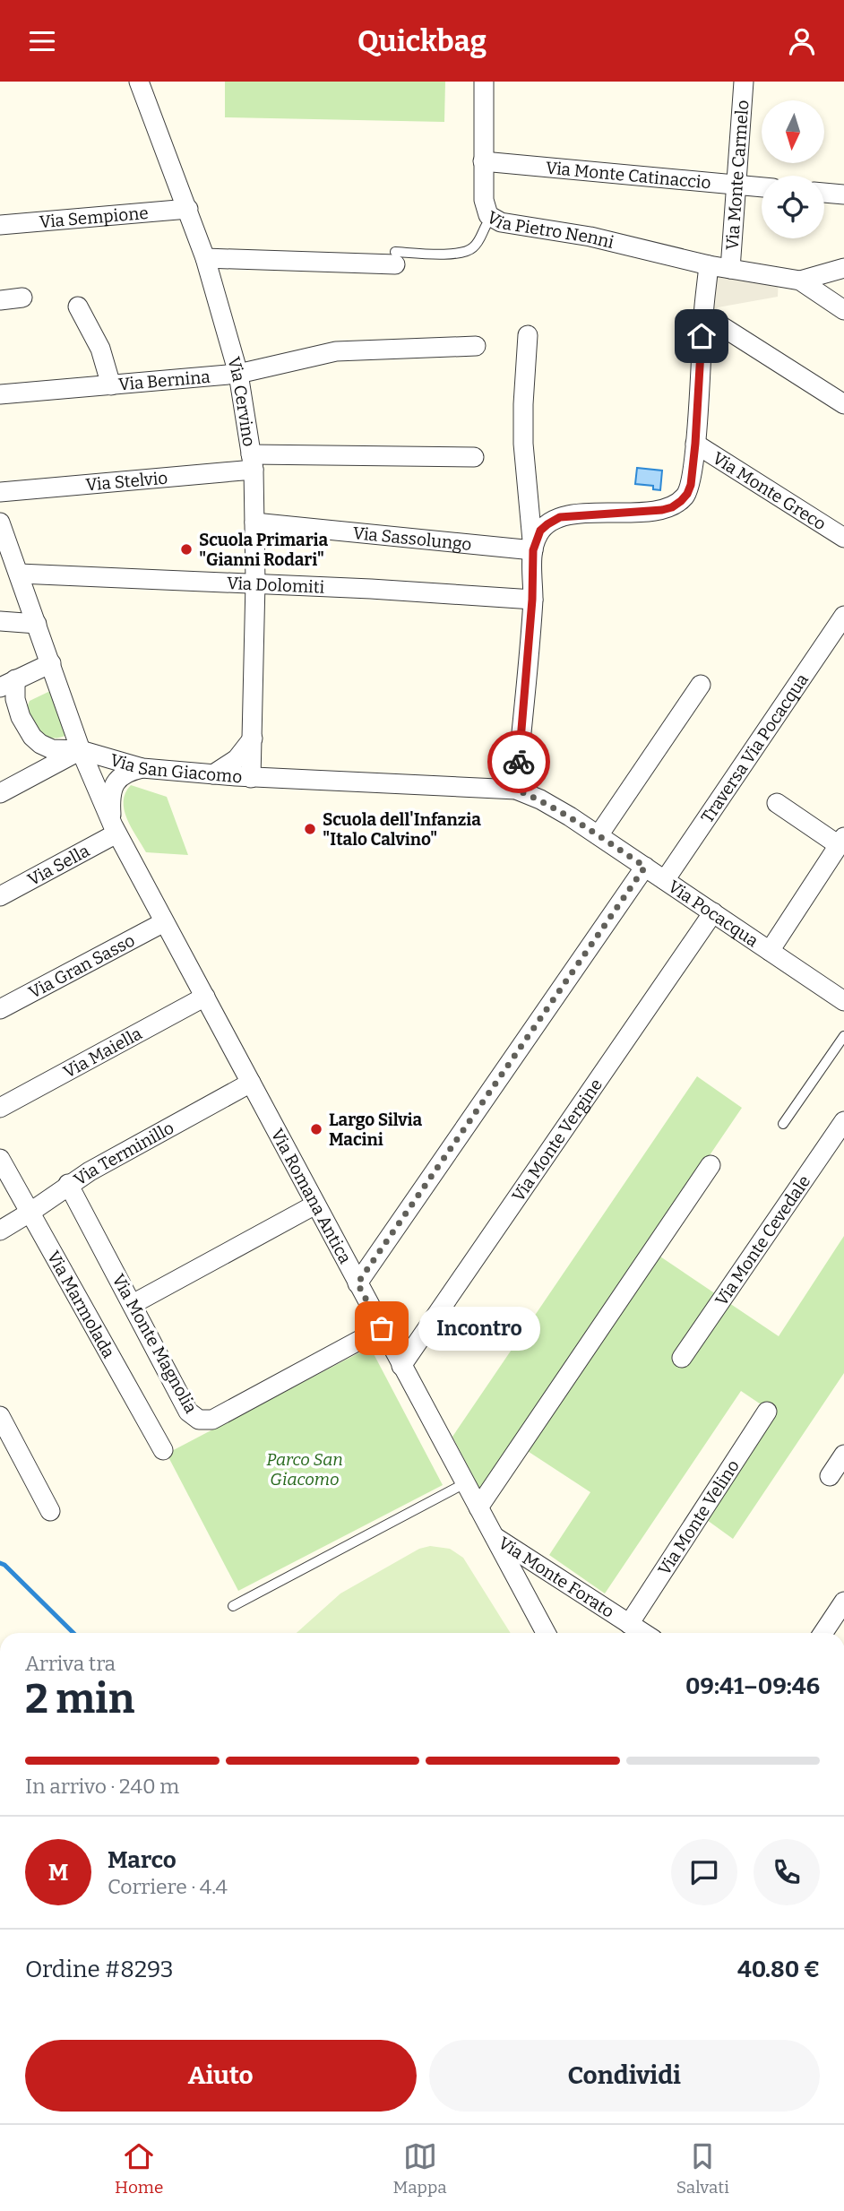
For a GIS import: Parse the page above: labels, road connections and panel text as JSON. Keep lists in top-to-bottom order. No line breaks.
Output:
{"streets":{"street":["Via Monte Catinaccio","Via Monte Carmelo","Via Sempione","Via Pietro Nenni","Via Bernina","Via Cervino","Via Stelvio","Via Monte Greco","Via Sassolungo","Via Dolomiti","Traversa Via Pocacqua","Via San Giacomo","Via Sella","Via Pocacqua","Via Gran Sasso","Via Maiella","Via Monte Vergine","Via Terminillo","Via Romana Antica","Via Monte Cevedale","Via Marmolada","Via Monte Magnolia","Via Monte Velino","Via Monte Forato"]},"crossings":[["Via Monte Catinaccio","Via Monte Carmelo"],["Via Monte Catinaccio","Via Pietro Nenni"],["Via Monte Carmelo","Via Pietro Nenni"],["Via Sempione","Via Cervino"],["Via Bernina","Via Cervino"],["Via Cervino","Via Stelvio"],["Via Cervino","Via Sassolungo"],["Via Cervino","Via Dolomiti"],["Via Cervino","Via San Giacomo"],["Traversa Via Pocacqua","Via Pocacqua"],["Via San Giacomo","Via Pocacqua"],["Via San Giacomo","Via Romana Antica"],["Via Sella","Via Romana Antica"],["Via Pocacqua","Via Monte Vergine"],["Via Gran Sasso","Via Romana Antica"],["Via Maiella","Via Romana Antica"],["Via Monte Vergine","Via Romana Antica"],["Via Terminillo","Via Romana Antica"],["Via Terminillo","Via Marmolada"],["Via Terminillo","Via Monte Magnolia"],["Via Romana Antica","Via Monte Magnolia"],["Via Romana Antica","Via Monte Forato"],["Via Monte Velino","Via Monte Forato"]],"parks":["Parco San Giacomo"],"places":["Scuola Primaria \"Gianni Rodari\"","Scuola dell'Infanzia \"Italo Calvino\"","Largo Silvia Macini","Incontro"],"north":"bottom","page":{"header":"Quickbag","bubble":"Incontro","heading":["2 min","Arriva tra","09:41–09:46"],"panel":["Marco","Corriere · 4.4","Ordine #8293","40.80 €"],"bar":"In arrivo · 240 m","round":"M","buttons":["Aiuto","Condividi"],"tabs":["Home","Mappa","Salvati"]}}
